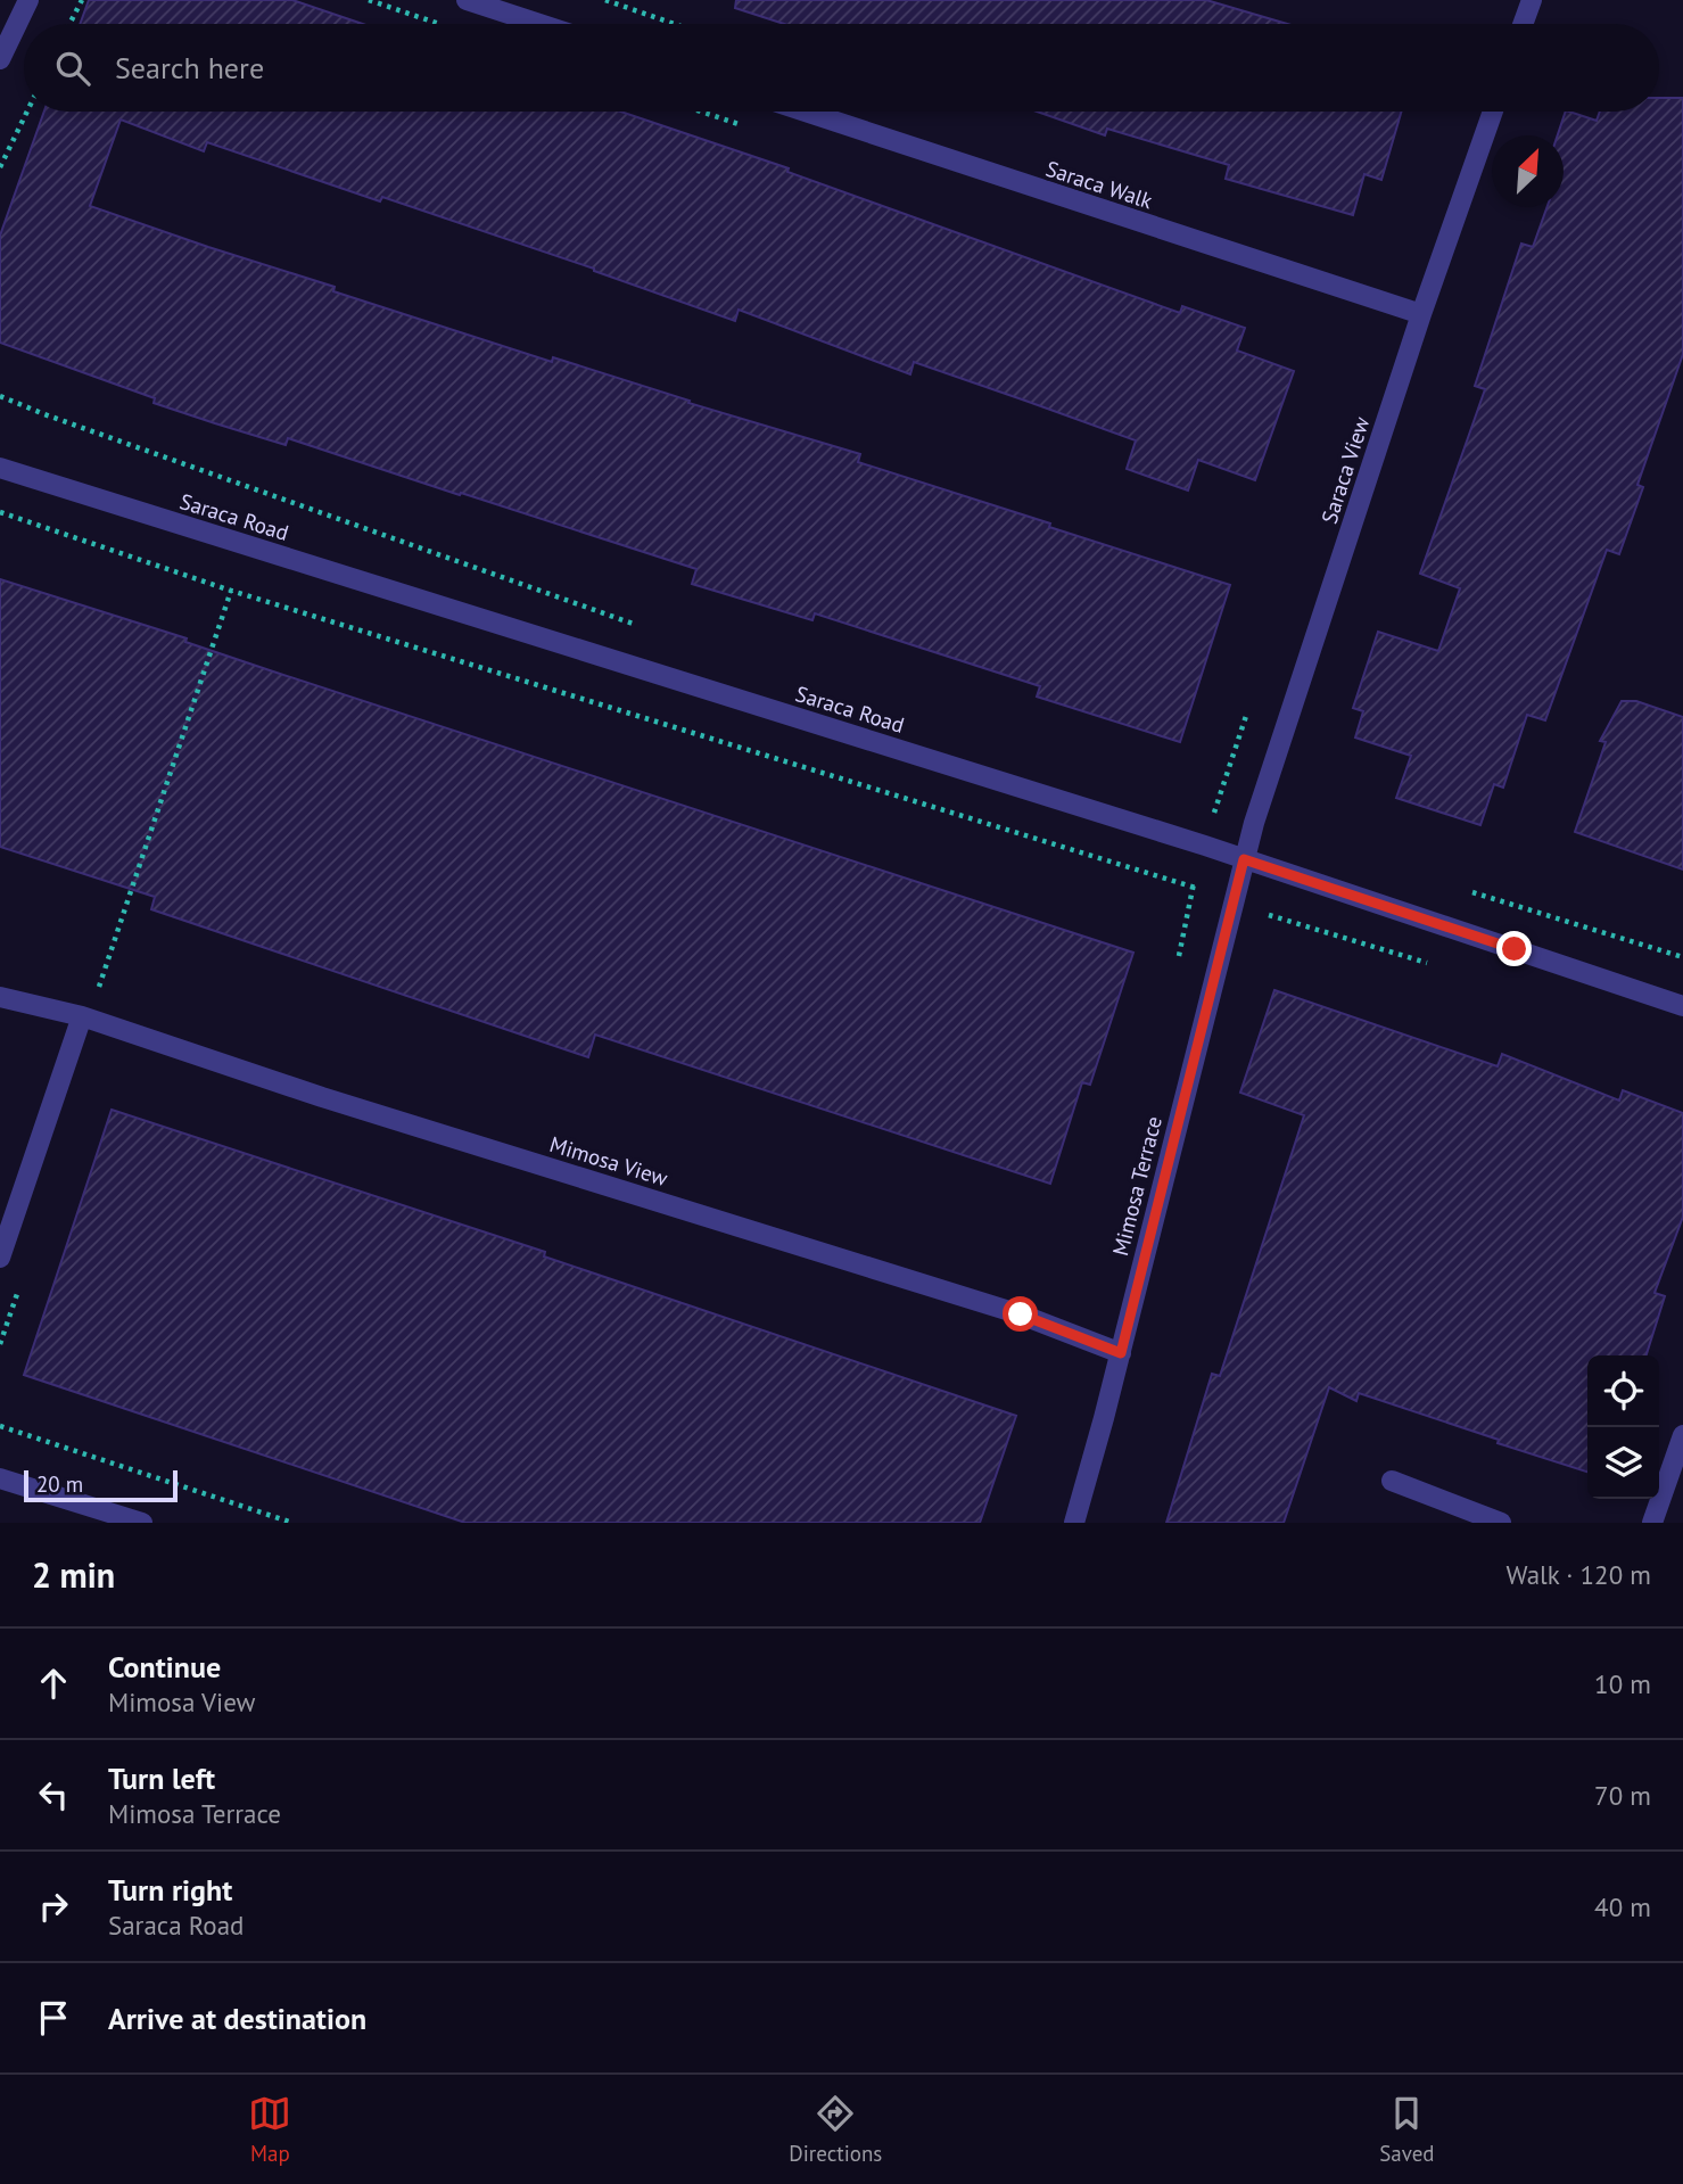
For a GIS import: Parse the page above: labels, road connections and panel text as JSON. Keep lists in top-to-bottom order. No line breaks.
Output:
{"streets":{"street":["Saraca Walk","Saraca View","Saraca Road","Mimosa View","Mimosa Terrace"]},"crossings":[["Saraca Walk","Saraca View"],["Saraca View","Saraca Road"],["Saraca View","Mimosa Terrace"],["Saraca Road","Mimosa Terrace"],["Mimosa View","Mimosa Terrace"]],"scale_bar":"20 m","north":"top right","page":{"search":"Search here","scale":"20 m","heading":["2 min","Walk · 120 m"],"list":[["Continue","Mimosa View","10 m"],["Turn left","Mimosa Terrace","70 m"],["Turn right","Saraca Road","40 m"],"Arrive at destination"],"nav":["Map","Directions","Saved"]}}
